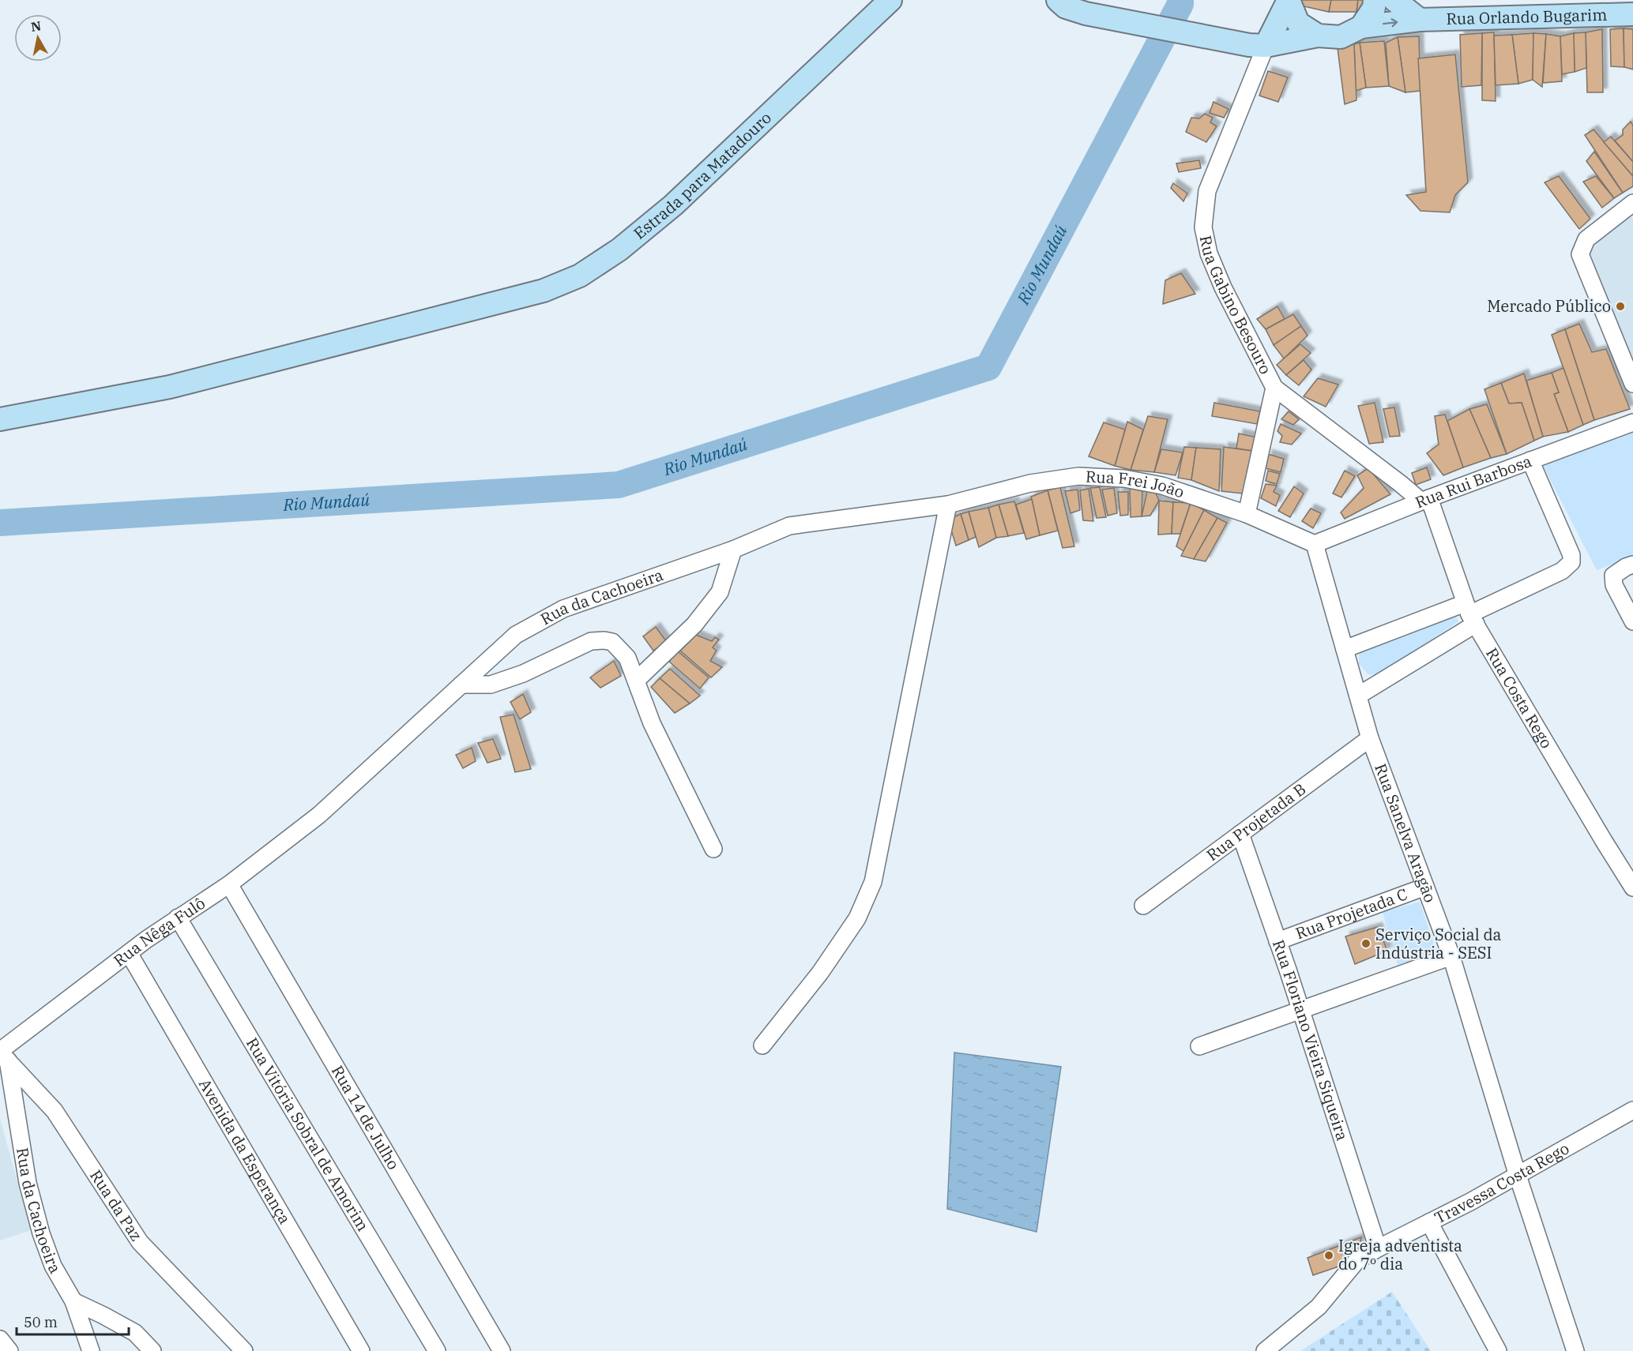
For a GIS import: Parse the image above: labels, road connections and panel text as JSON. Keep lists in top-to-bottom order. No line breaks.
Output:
{"streets":{"street":["Rua Orlando Bugarim","Estrada para Matadouro","Rua Gabino Besouro","Rua Rui Barbosa","Rua Frei João","Rua da Cachoeira","Rua Costa Rego","Rua Projetada B","Rua Sanelva Aragão","Rua Projetada C","Rua Nêga Fulô","Rua Floriano Vieira Siqueira","Rua 14 de Julho","Rua Vitória Sobral de Amorim","Avenida da Esperança","Travessa Costa Rego","Rua da Paz"]},"crossings":[["Rua Gabino Besouro","Rua Rui Barbosa"],["Rua Gabino Besouro","Rua Costa Rego"],["Rua Rui Barbosa","Rua Frei João"],["Rua Rui Barbosa","Rua Costa Rego"],["Rua Rui Barbosa","Rua Sanelva Aragão"],["Rua Frei João","Rua da Cachoeira"],["Rua Frei João","Rua Sanelva Aragão"],["Rua da Cachoeira","Rua Nêga Fulô"],["Rua da Cachoeira","Rua da Paz"],["Rua Projetada B","Rua Sanelva Aragão"],["Rua Projetada B","Rua Floriano Vieira Siqueira"],["Rua Sanelva Aragão","Rua Projetada C"],["Rua Sanelva Aragão","Travessa Costa Rego"],["Rua Projetada C","Rua Floriano Vieira Siqueira"],["Rua Nêga Fulô","Rua 14 de Julho"],["Rua Nêga Fulô","Rua Vitória Sobral de Amorim"],["Rua Nêga Fulô","Avenida da Esperança"],["Rua Nêga Fulô","Rua da Paz"],["Rua Floriano Vieira Siqueira","Travessa Costa Rego"]],"water":["Rio Mundaú"],"places":["Mercado Público","Serviço Social da Indústria - SESI","Igreja adventista do 7º dia"],"scale_bar":"50 m","north":"top"}
